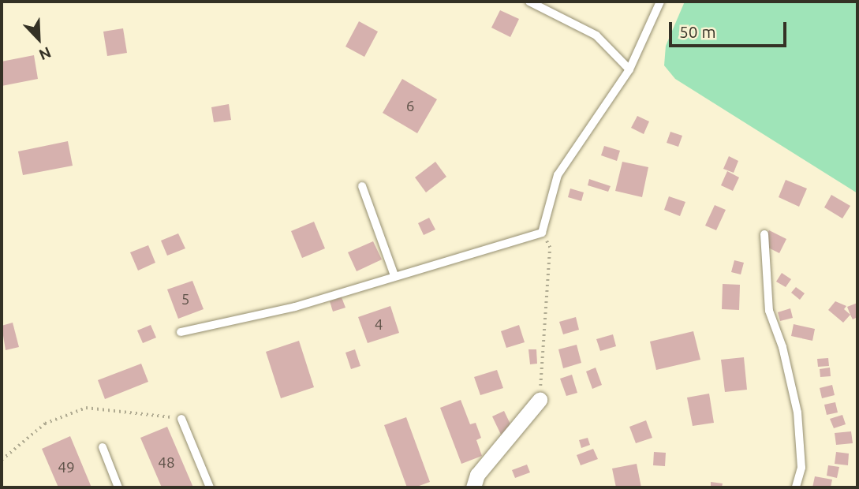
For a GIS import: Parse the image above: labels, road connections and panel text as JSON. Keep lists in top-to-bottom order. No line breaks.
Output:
{"house_numbers":["6","5","4","48","49"],"scale_bar":"50 m","north":"bottom right"}
